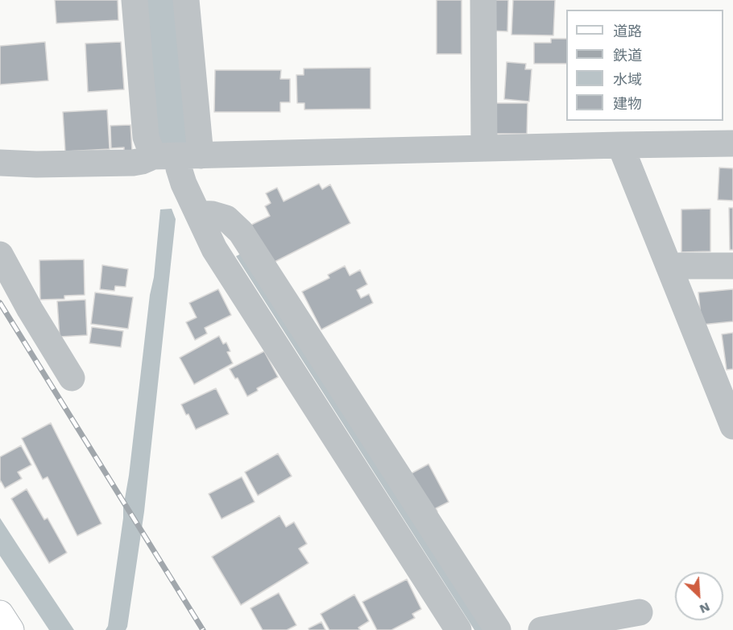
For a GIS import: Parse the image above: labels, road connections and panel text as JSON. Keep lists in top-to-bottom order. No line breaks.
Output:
{"legend":["道路","鉄道","水域","建物"],"north":"bottom right"}
